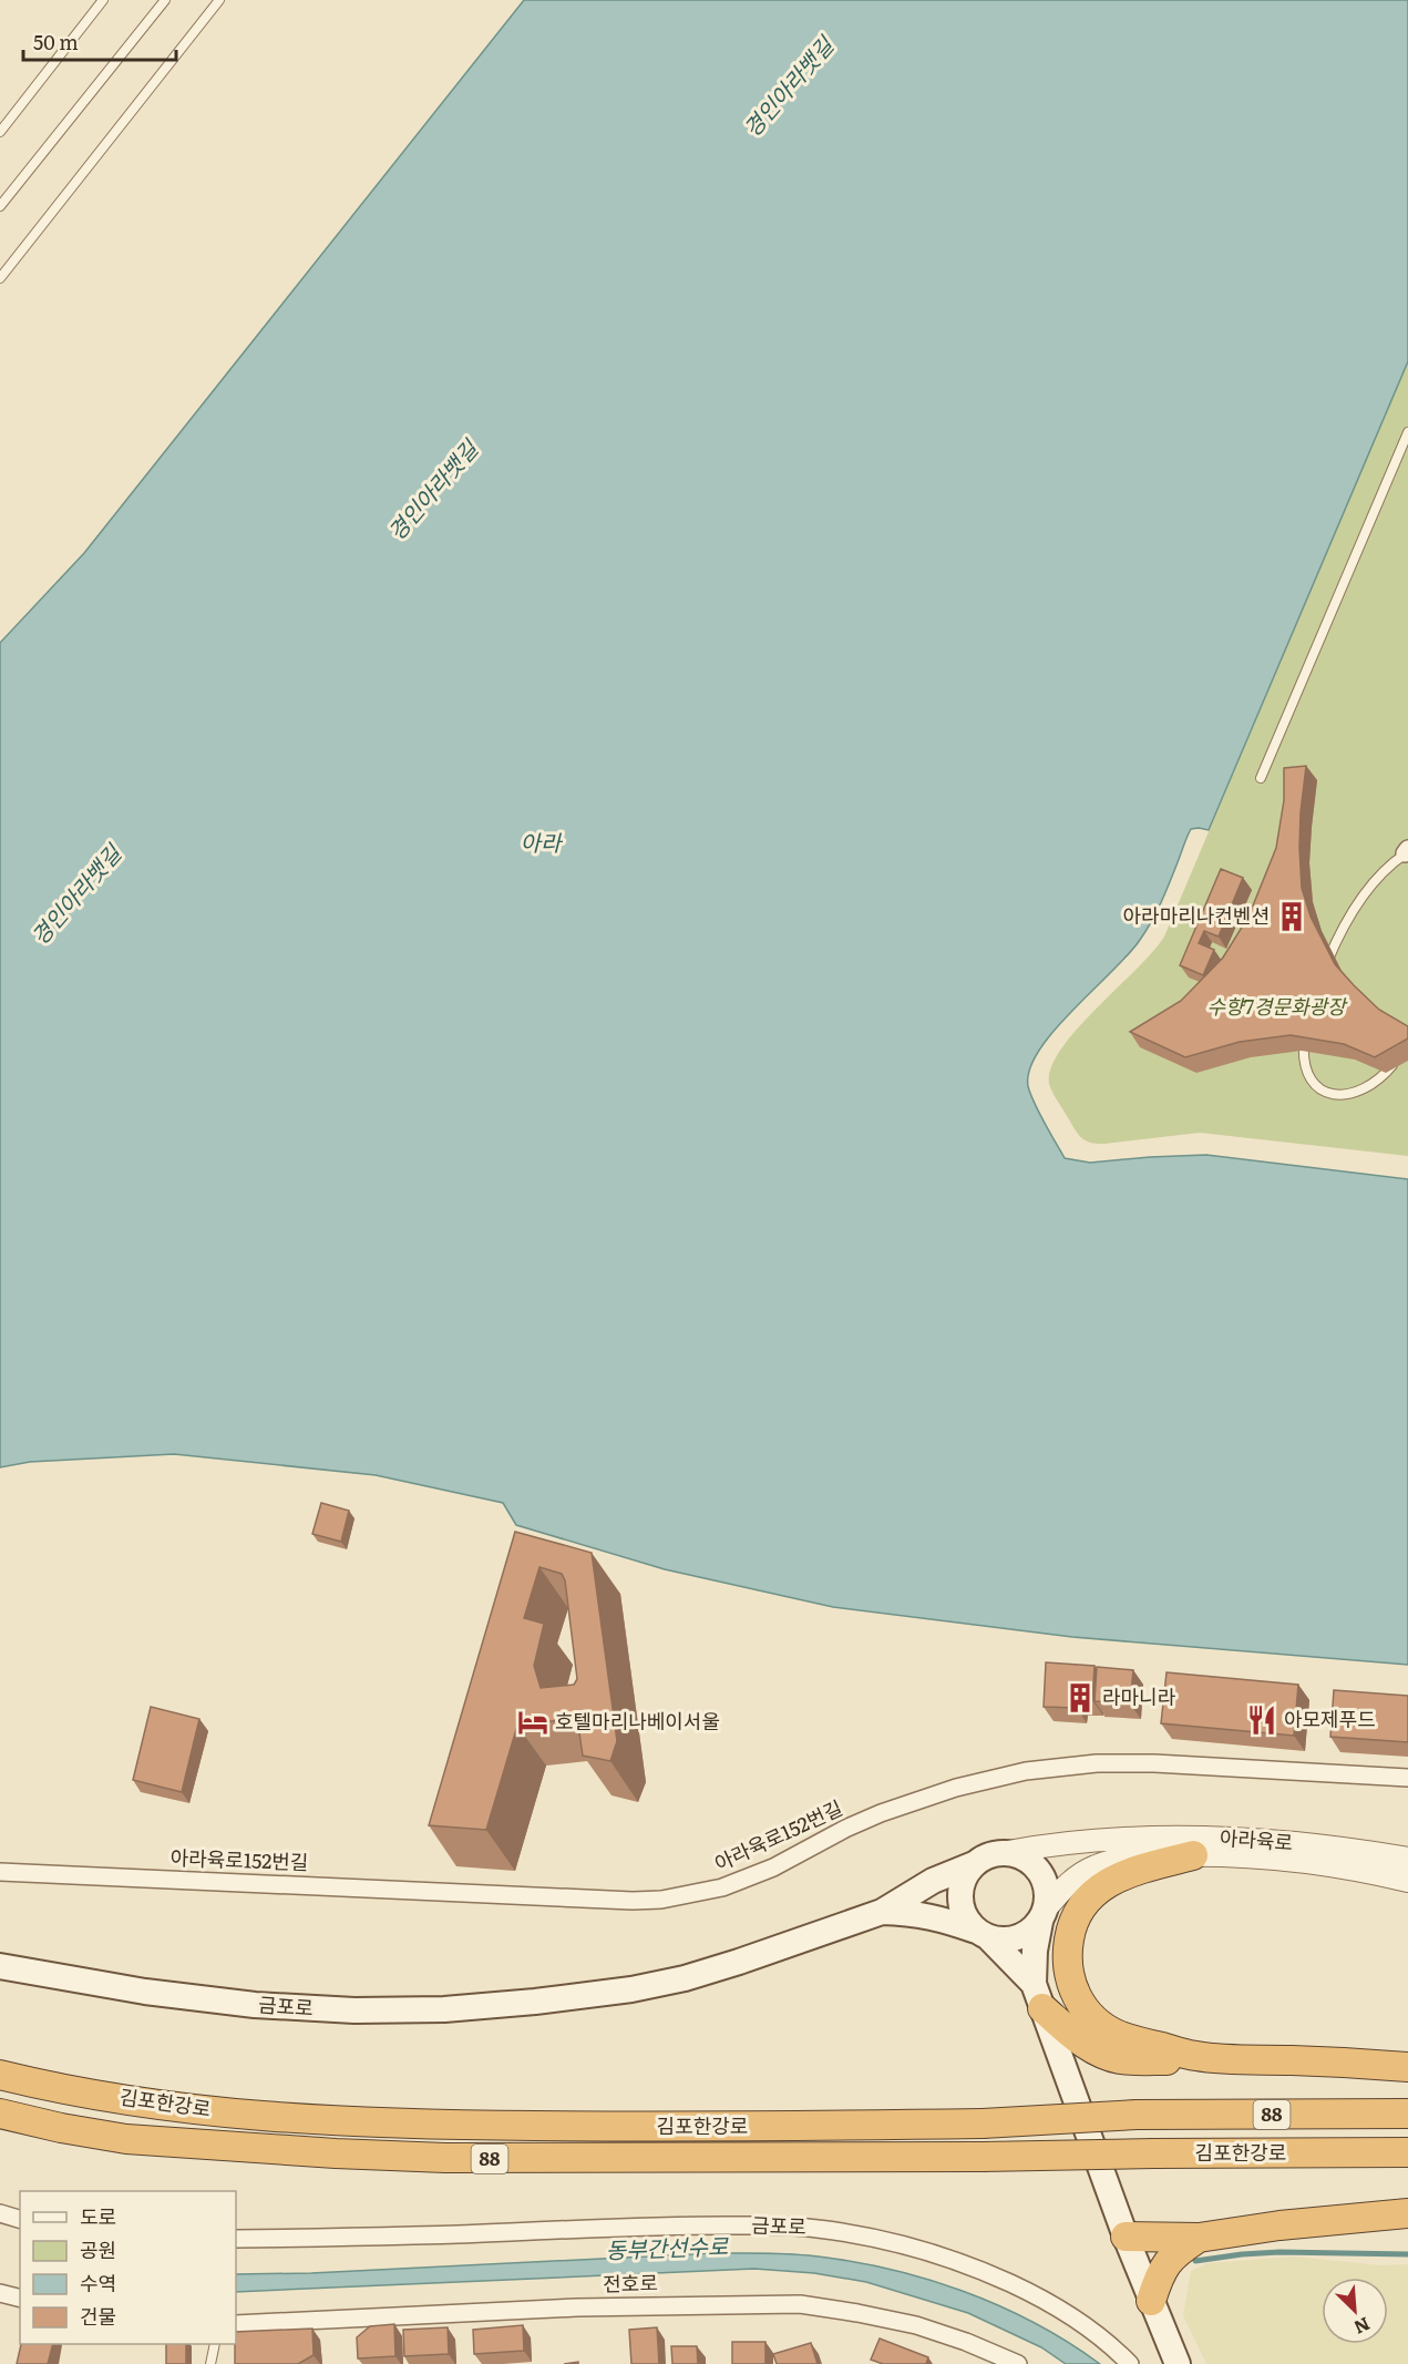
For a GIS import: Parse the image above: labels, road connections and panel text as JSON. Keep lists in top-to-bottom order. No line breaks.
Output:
{"streets":{"highway":["김포한강로","88"],"main road":["금포로"],"street":["아라육로152번길","아라육로","전호로"]},"water":["경인아라뱃길","아라","동부간선수로"],"parks":["수향7경문화광장"],"places":{"building":["아라마리나컨벤션","라마니라"],"restaurant":["아모제푸드"],"hotel":["호텔마리나베이서울"]},"legend":["도로","공원","수역","건물"],"scale_bar":"50 m","north":"bottom right"}
